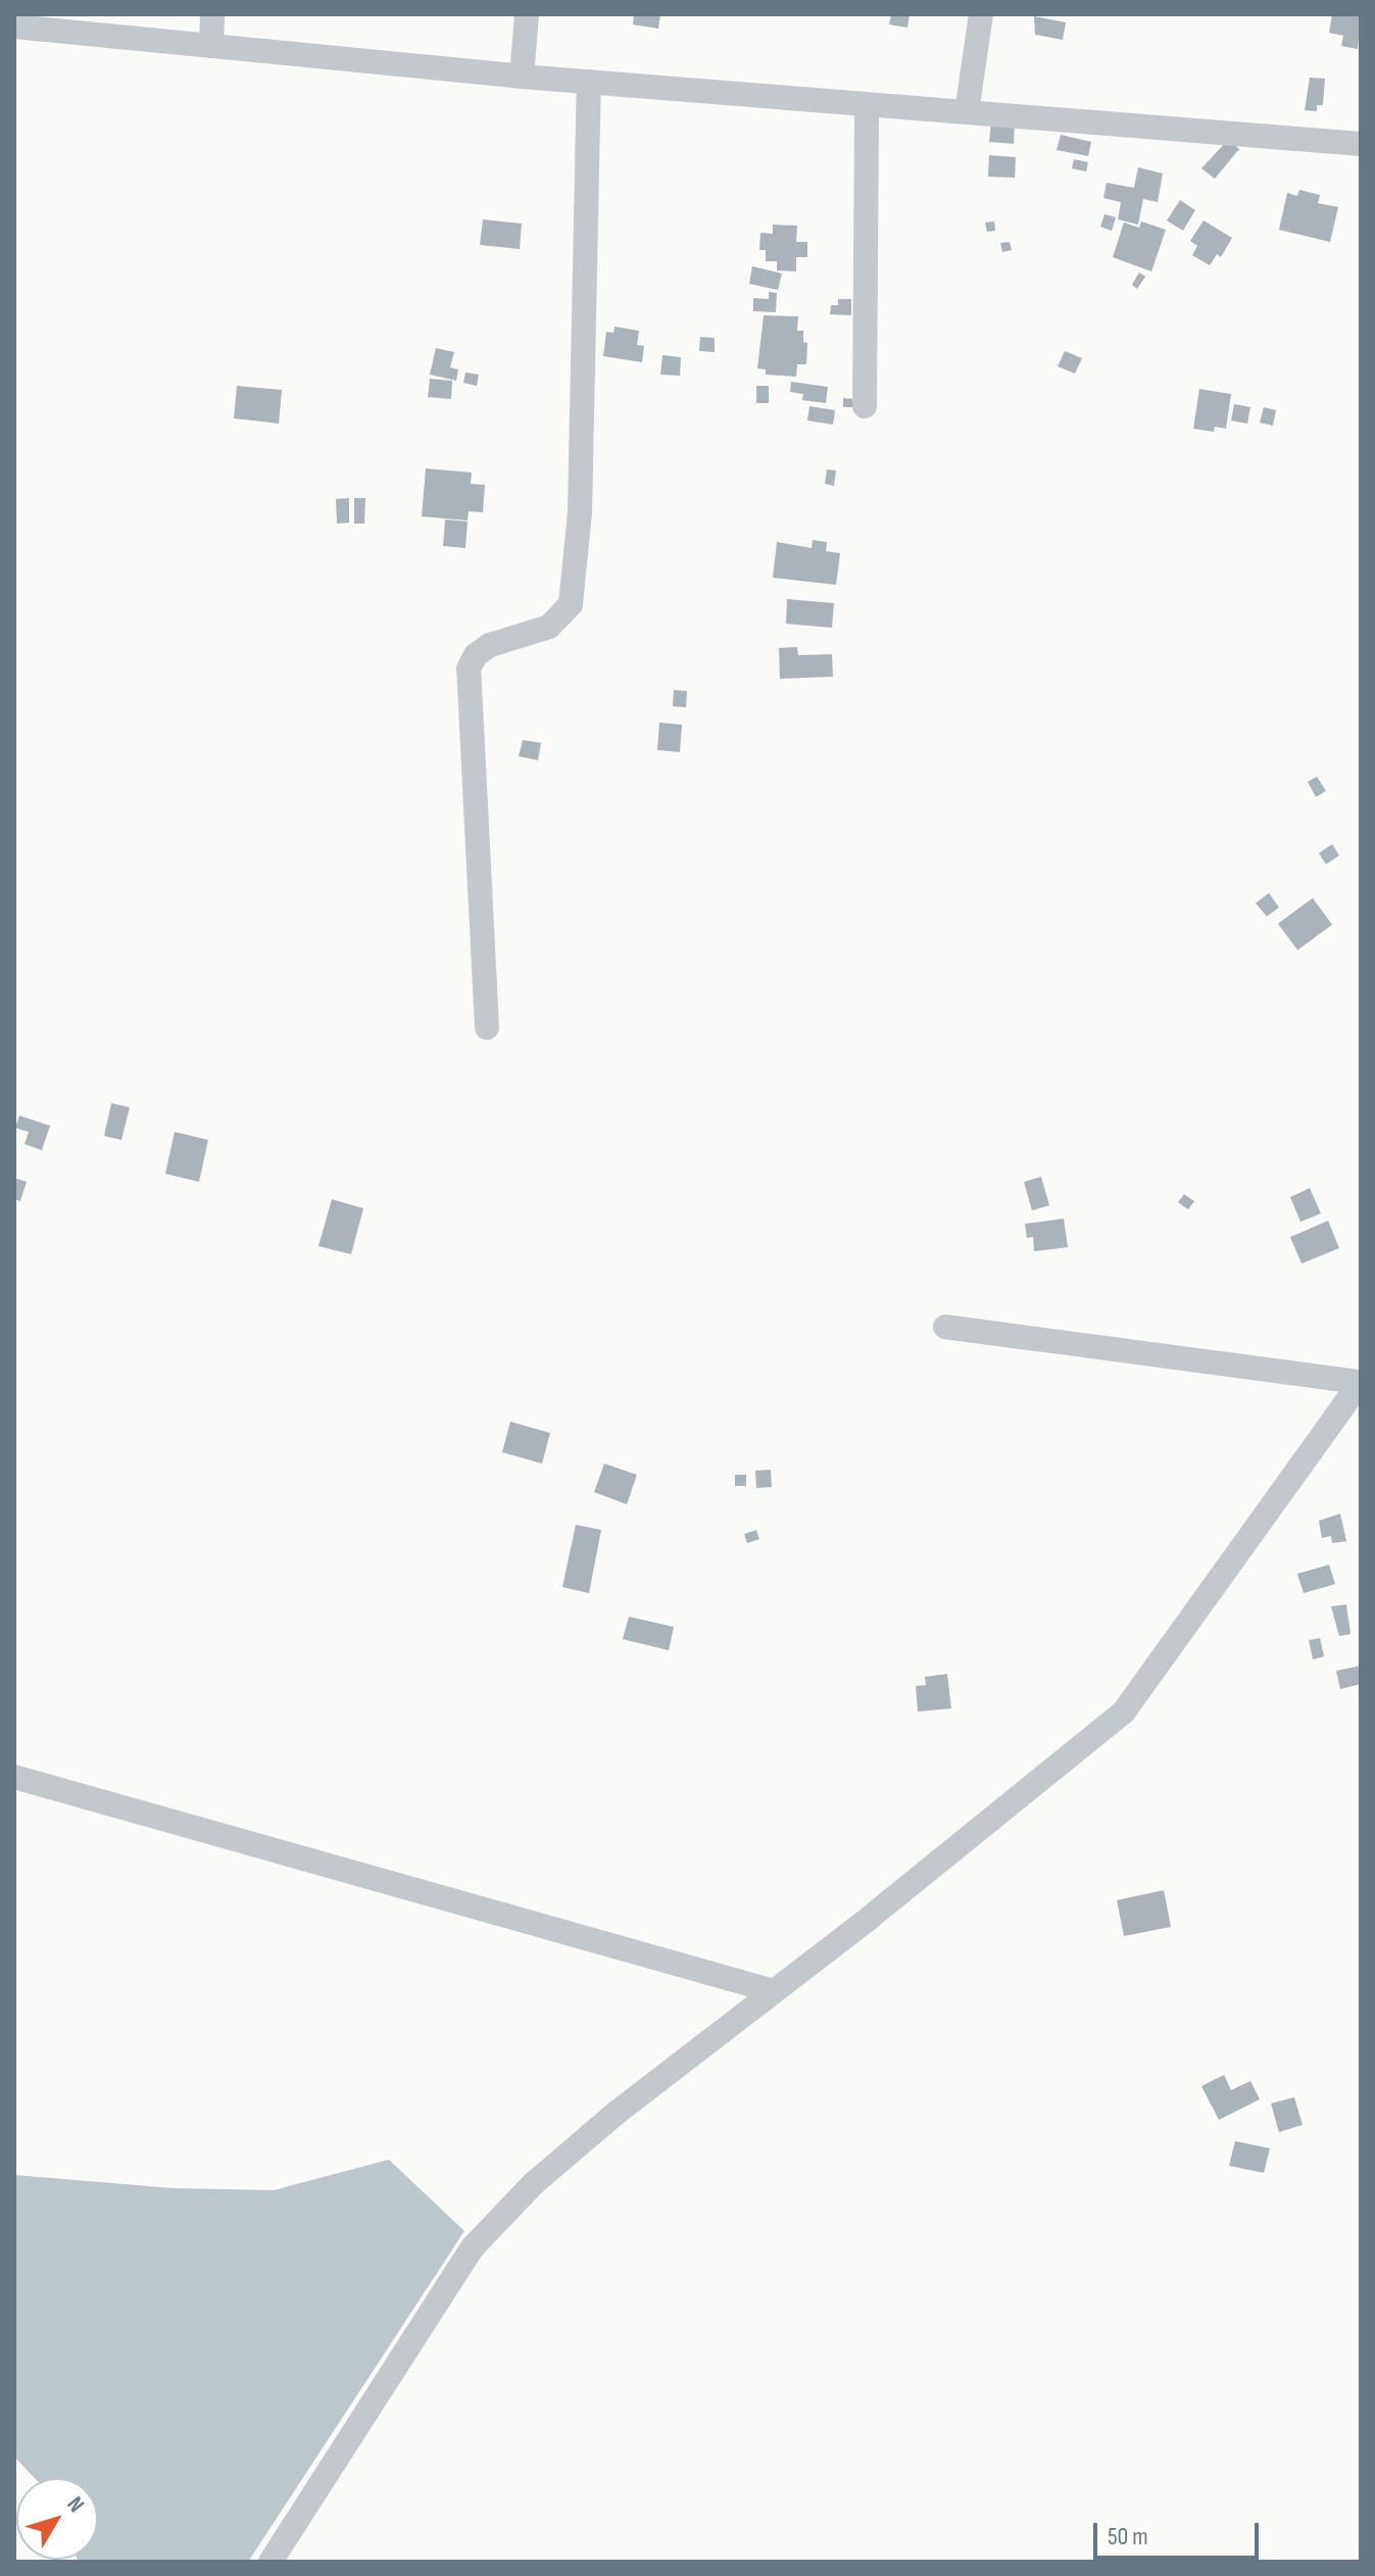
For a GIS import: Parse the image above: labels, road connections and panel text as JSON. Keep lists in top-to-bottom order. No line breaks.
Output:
{"scale_bar":"50 m","north":"top right"}
